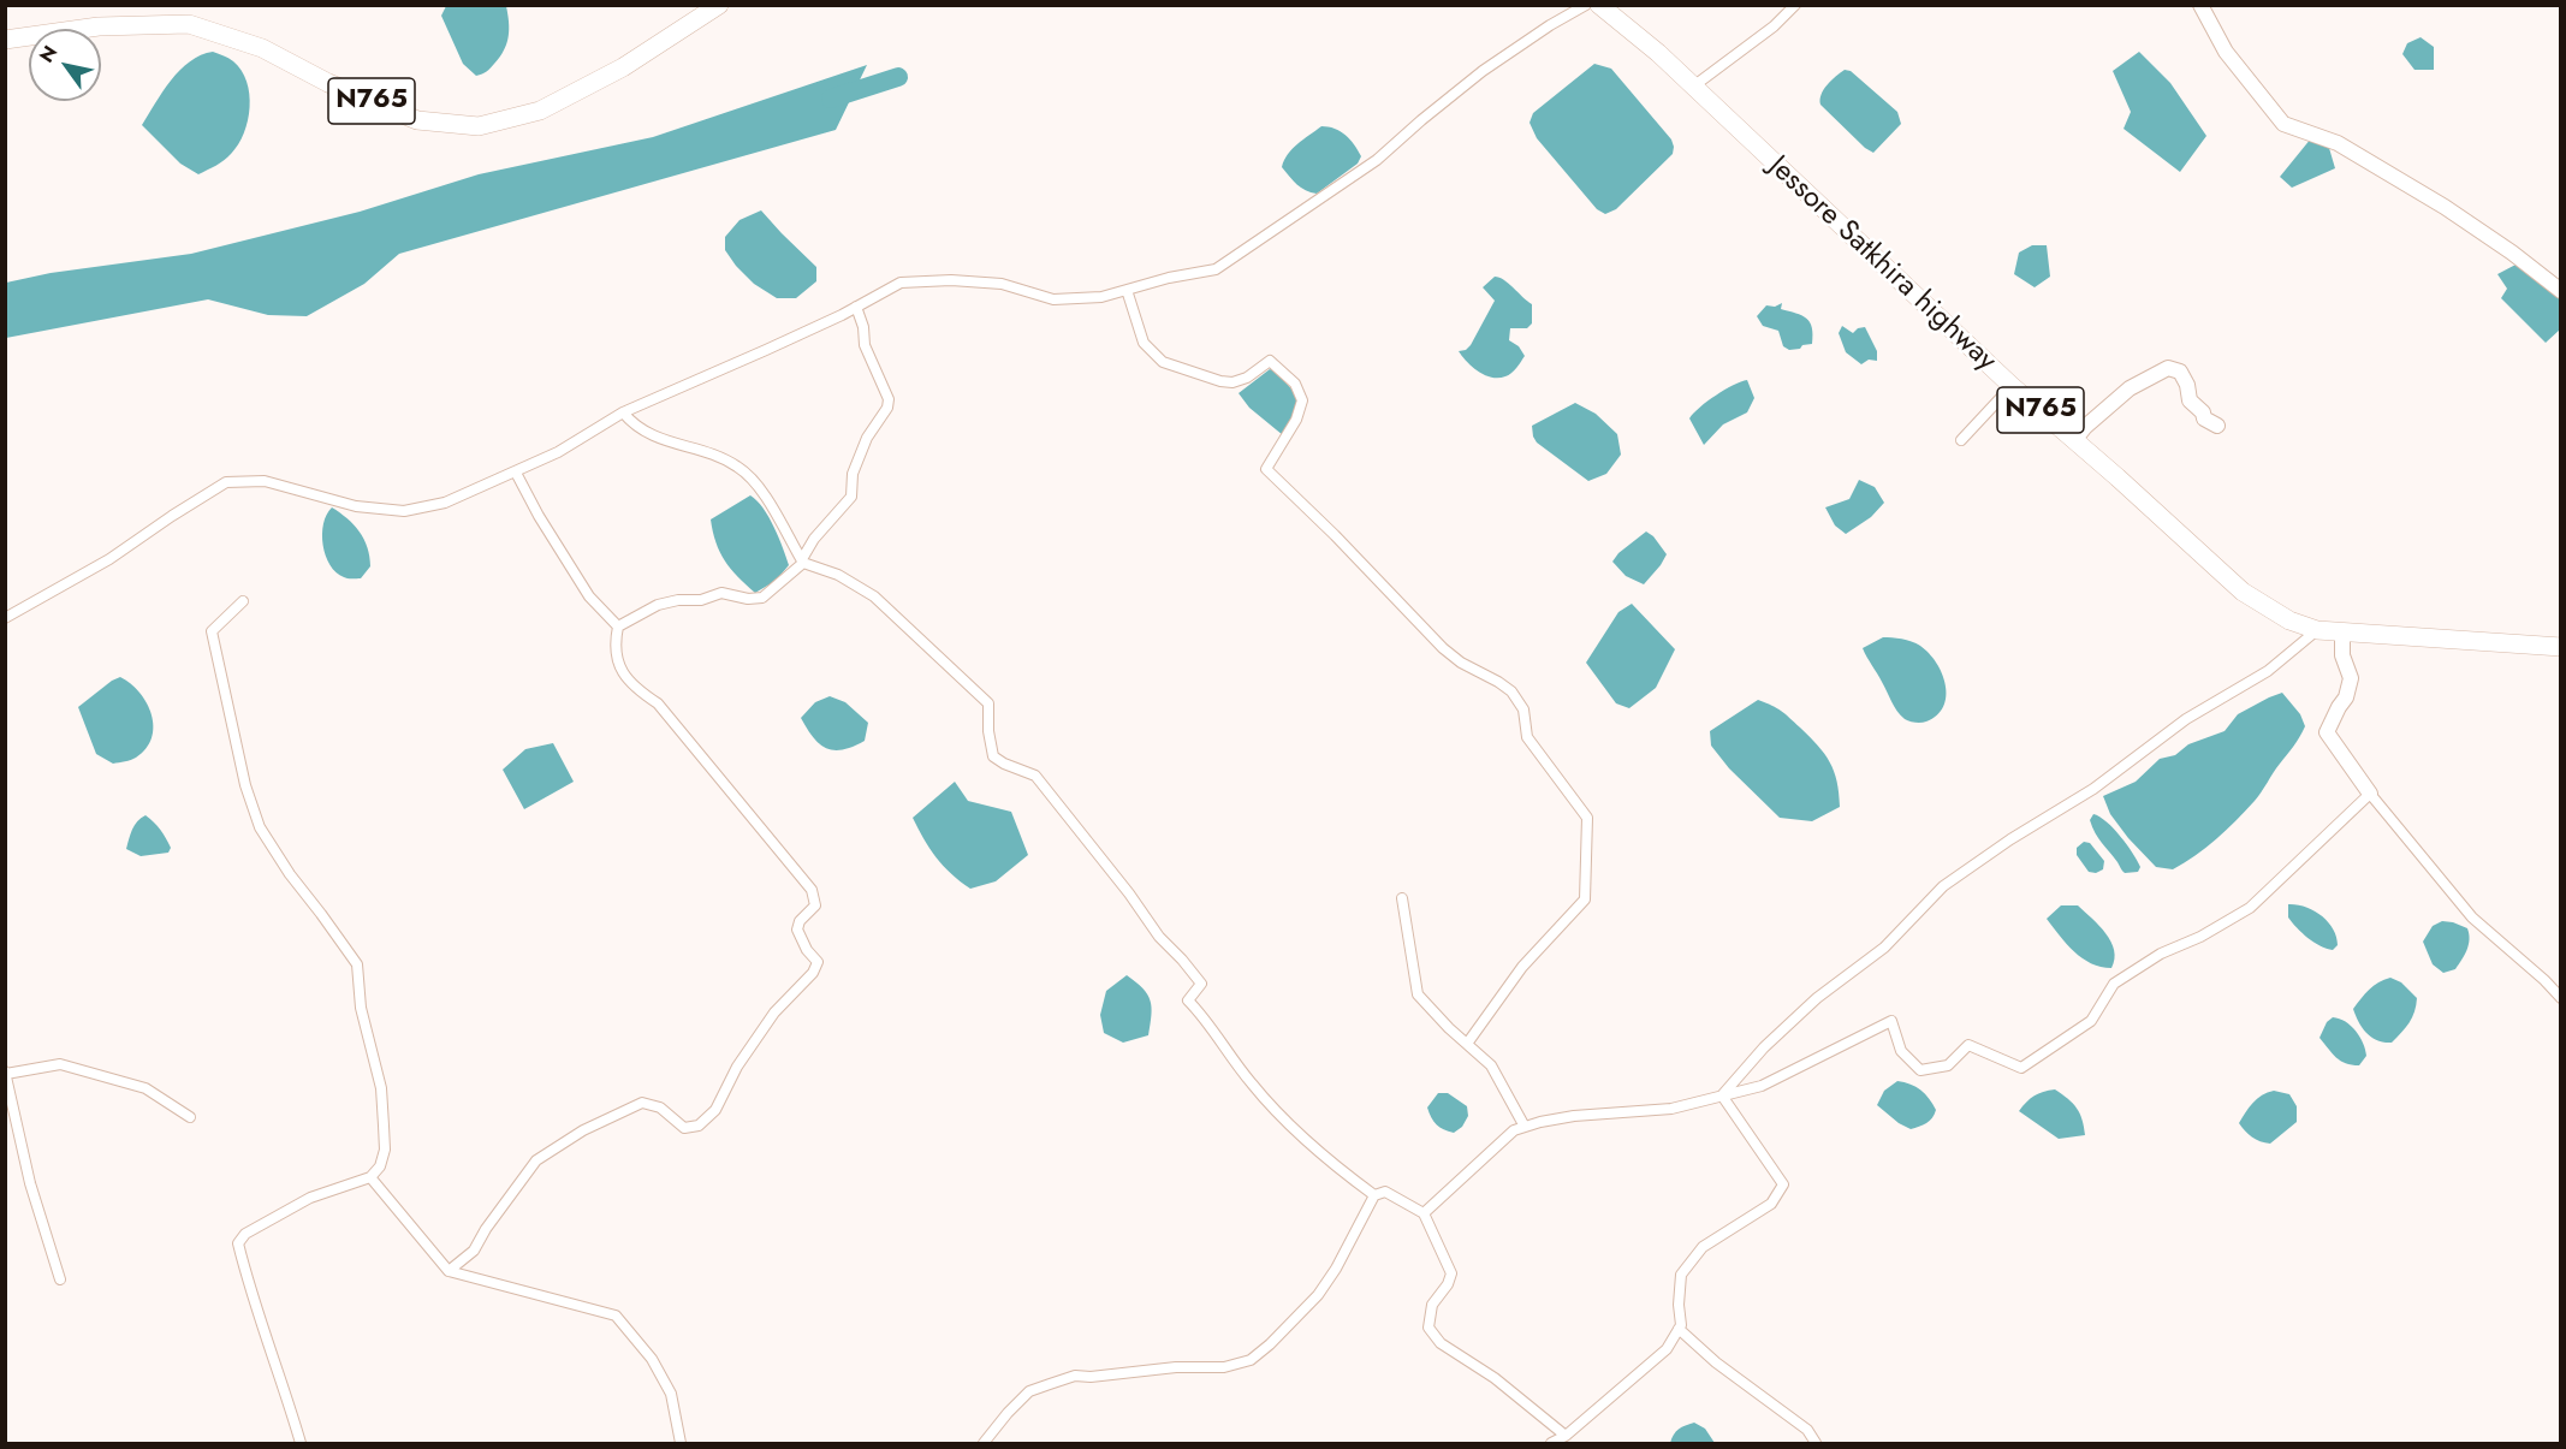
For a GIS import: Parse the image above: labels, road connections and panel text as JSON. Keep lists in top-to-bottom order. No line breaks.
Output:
{"streets":{"highway":["N765","Jessore Satkhira highway"]},"north":"top left"}
